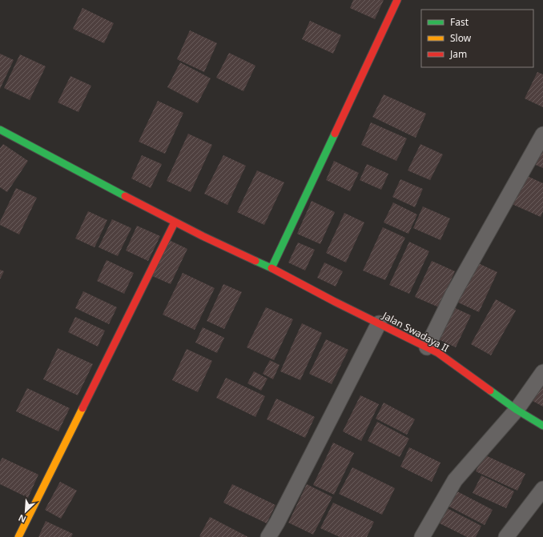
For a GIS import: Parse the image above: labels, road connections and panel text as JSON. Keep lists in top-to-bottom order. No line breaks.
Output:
{"streets":{"street":["Jalan Swadaya II"]},"legend":["Fast","Slow","Jam"],"north":"bottom left"}
